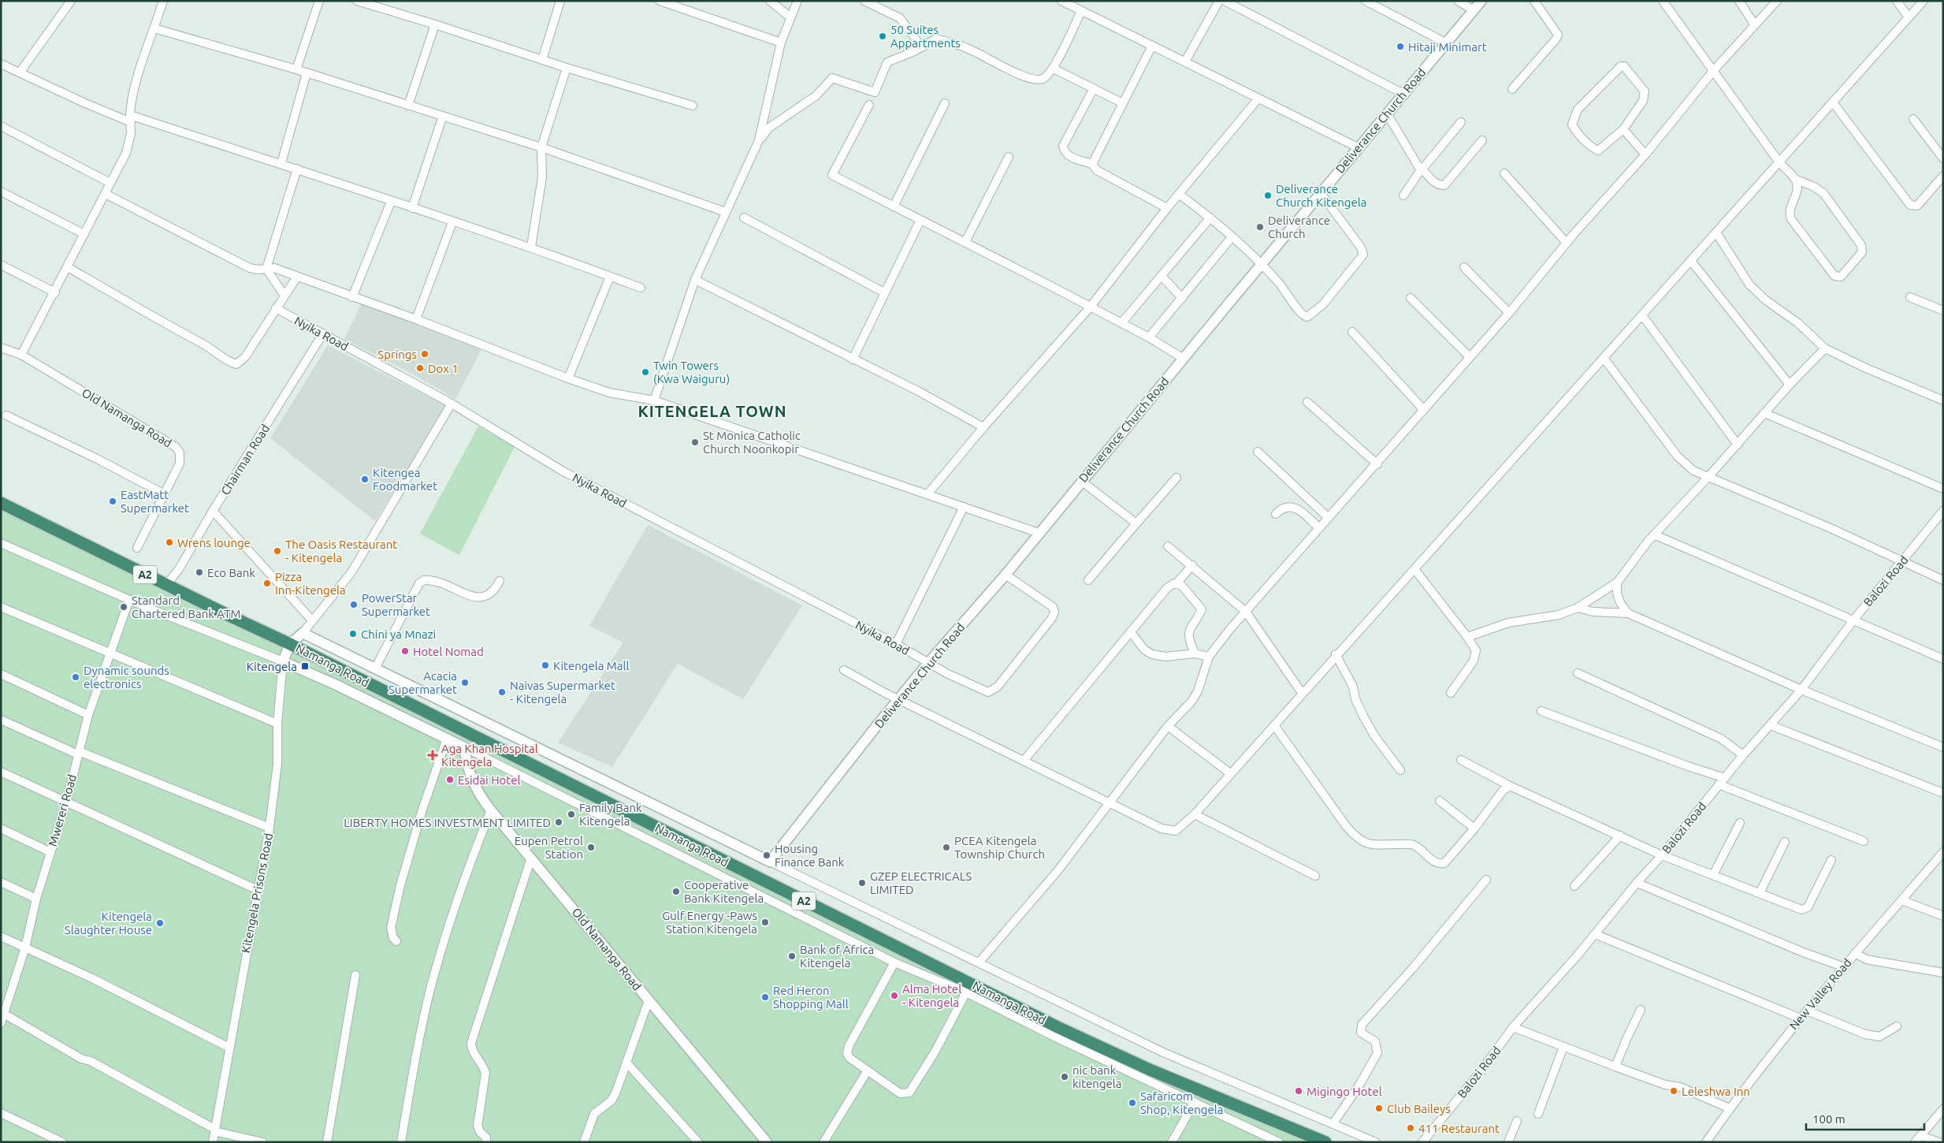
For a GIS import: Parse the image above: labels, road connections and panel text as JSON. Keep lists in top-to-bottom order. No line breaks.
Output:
{"streets":{"highway":["A2","Namanga Road"],"street":["Deliverance Church Road","Nyika Road","Old Namanga Road","Chairman Road","Balozi Road","Mwereri Road","Kitengela Prisons Road","New Valley Road"]},"crossings":[["Deliverance Church Road","Nyika Road"],["Nyika Road","Chairman Road"],["Chairman Road","Namanga Road"],["Namanga Road","Kitengela Prisons Road"]],"districts":["KITENGELA TOWN"],"places":{"other":["50 Suites Appartments","Hitaji Minimart","Deliverance Church Kitengela","Deliverance Church","Springs","Dox 1","Twin Towers (Kwa Waiguru)","St Monica Catholic Church Noonkopir","Kitengea Foodmarket","EastMatt Supermarket","Wrens lounge","The Oasis Restaurant - Kitengela","Eco Bank","Pizza Inn-Kitengela","PowerStar Supermarket","Standard Chartered Bank ATM","Chini ya Mnazi","Hotel Nomad","Kitengela Mall","Dynamic sounds electronics","Acacia Supermarket","Naivas Supermarket - Kitengela","Esidai Hotel","Family Bank Kitengela","LIBERTY HOMES INVESTMENT LIMITED","Eupen Petrol Station","PCEA Kitengela Township Church","Housing Finance Bank","GZEP ELECTRICALS LIMITED","Cooperative Bank Kitengela","Gulf Energy -Paws Station Kitengela","Kitengela Slaughter House","Bank of Africa Kitengela","Alma Hotel - Kitengela","Red Heron Shopping Mall","nic bank kitengela","Migingo Hotel","Leleshwa Inn","Safaricom Shop, Kitengela","Club Baileys","411 Restaurant"],"transit":["Kitengela"],"health":["Aga Khan Hospital Kitengela"]},"scale_bar":"100 m"}
